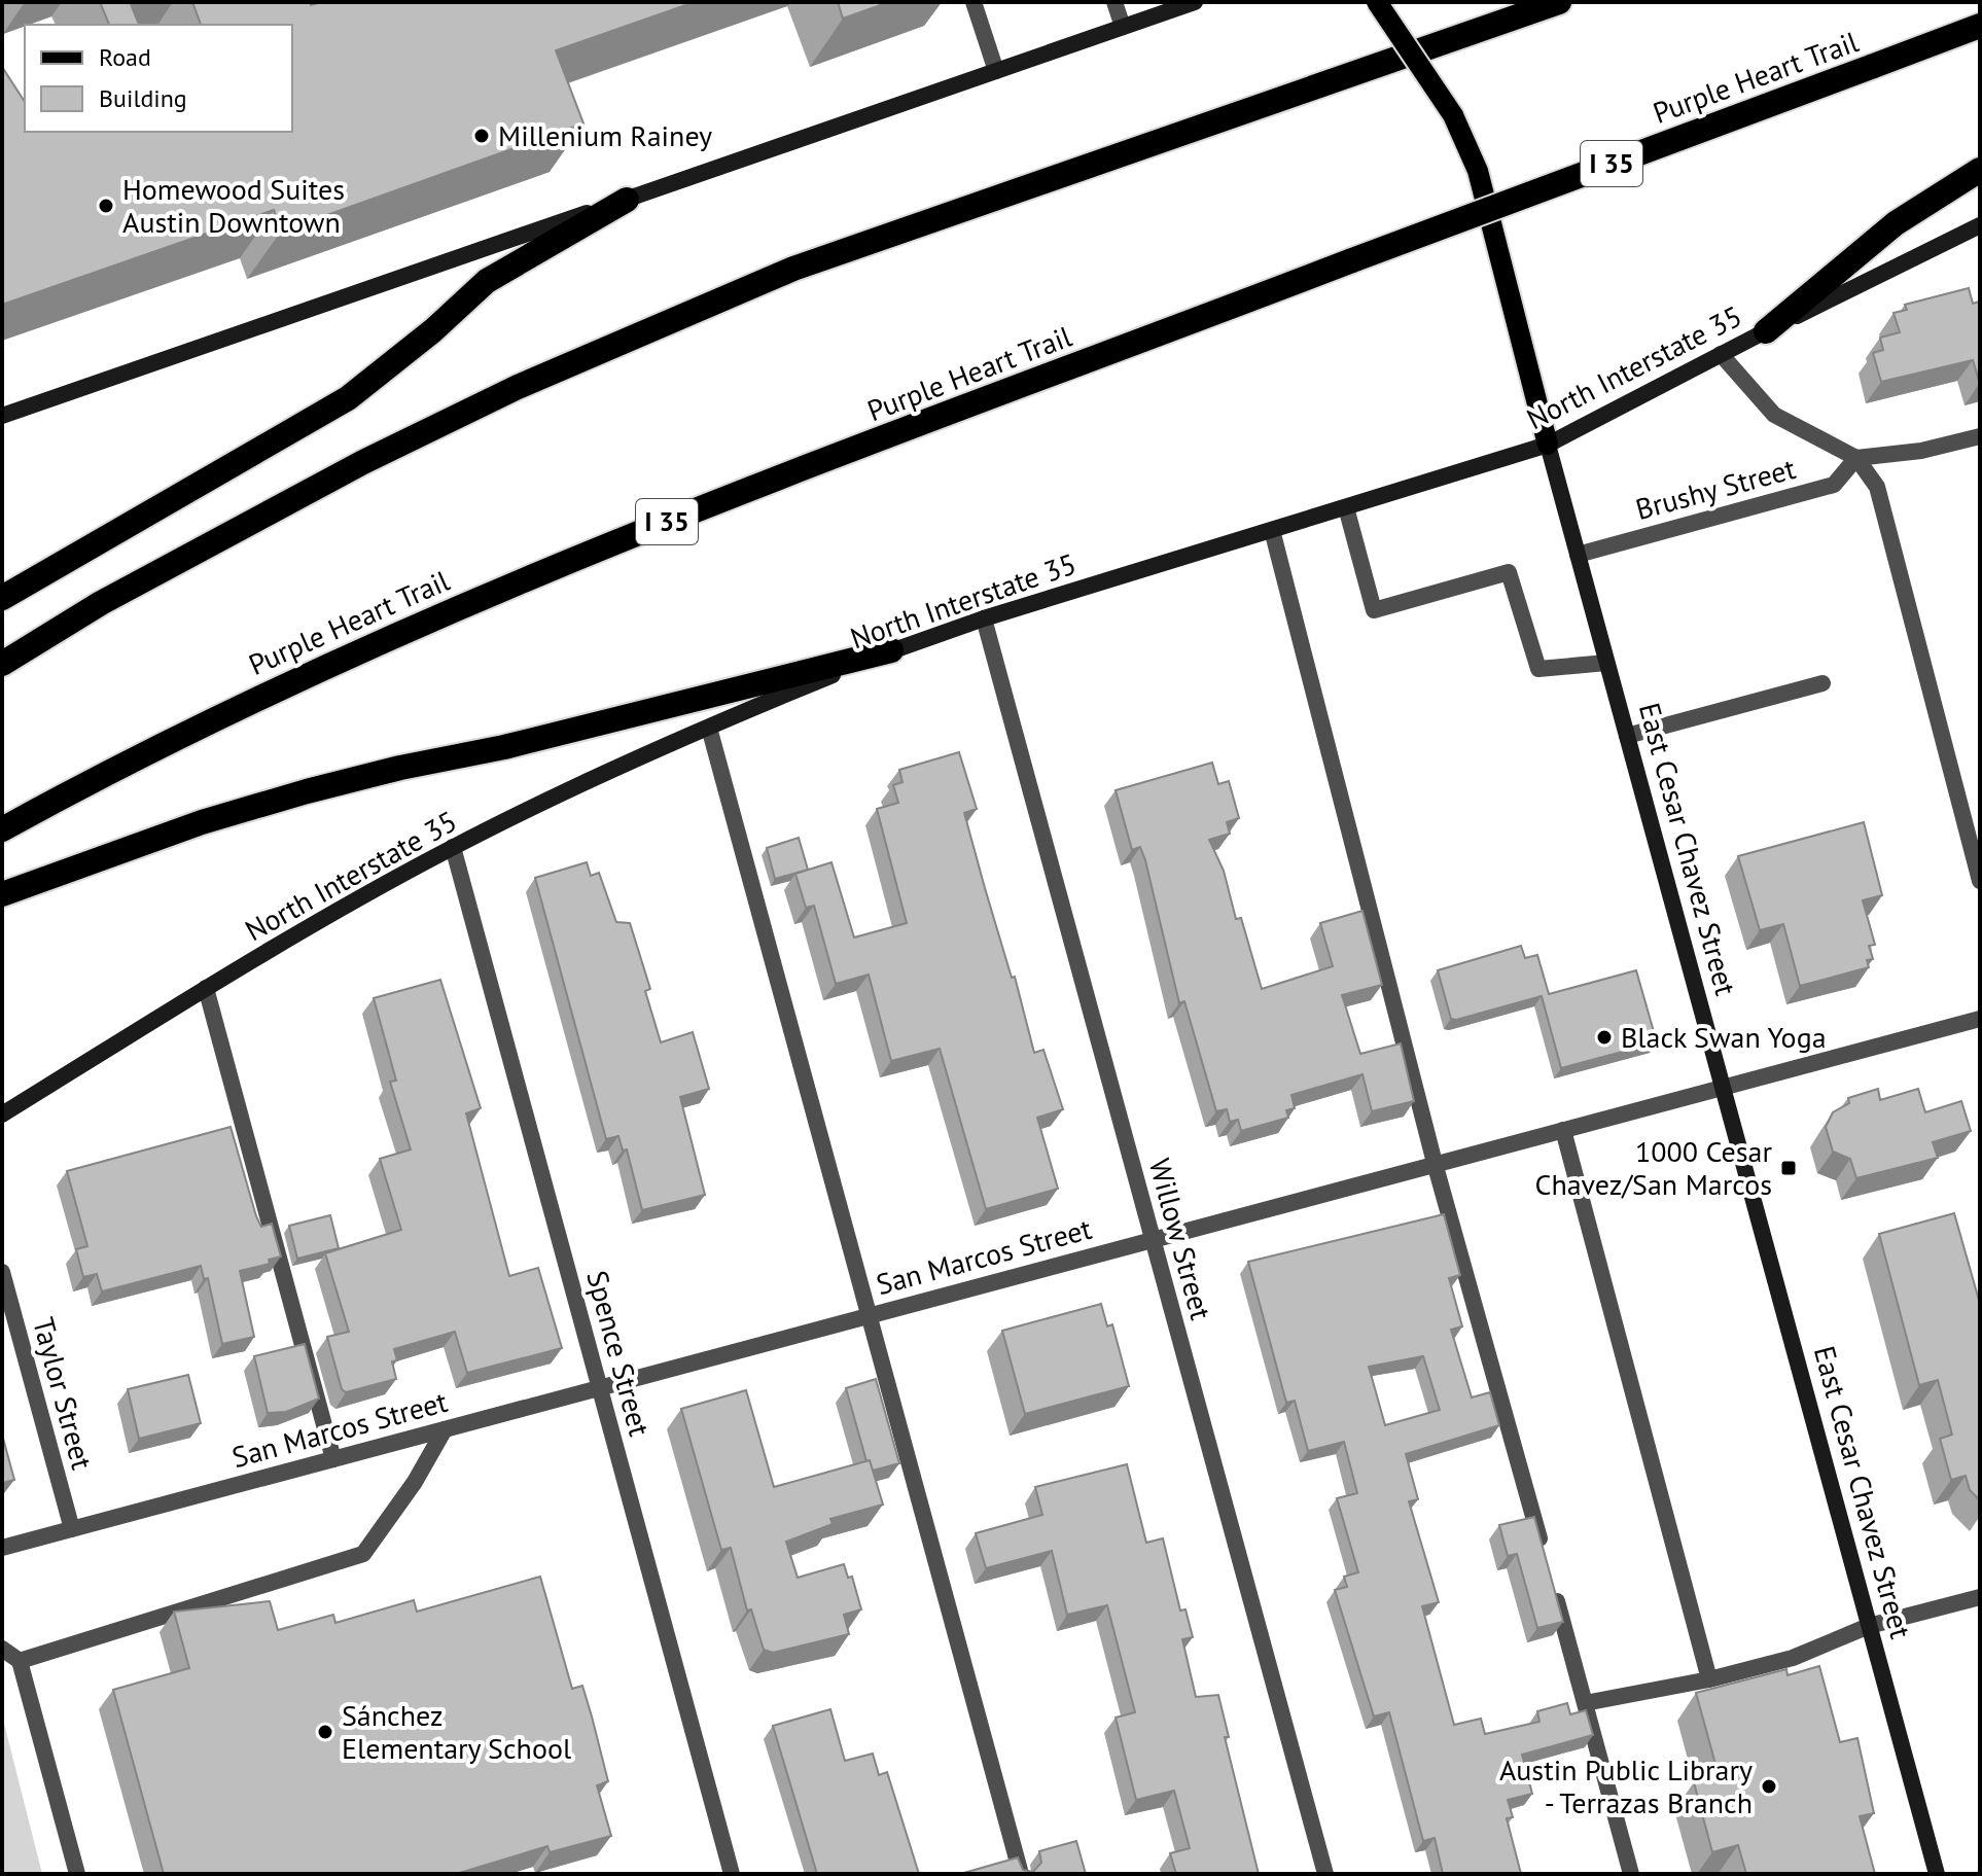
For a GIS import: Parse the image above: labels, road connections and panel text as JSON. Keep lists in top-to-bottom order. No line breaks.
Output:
{"streets":{"highway":["Purple Heart Trail","I 35"],"main road":["North Interstate 35","East Cesar Chavez Street"],"street":["Brushy Street","Willow Street","San Marcos Street","Spence Street","Taylor Street"]},"crossings":[["North Interstate 35","Brushy Street"],["North Interstate 35","East Cesar Chavez Street"],["North Interstate 35","Willow Street"],["North Interstate 35","Spence Street"],["Brushy Street","East Cesar Chavez Street"],["East Cesar Chavez Street","San Marcos Street"],["Willow Street","San Marcos Street"],["San Marcos Street","Spence Street"],["San Marcos Street","Taylor Street"]],"places":{"other":["Millenium Rainey","Homewood Suites Austin Downtown","Black Swan Yoga","Sánchez Elementary School","Austin Public Library - Terrazas Branch"],"transit":["1000 Cesar Chavez/San Marcos"]},"legend":["Road","Building"]}
